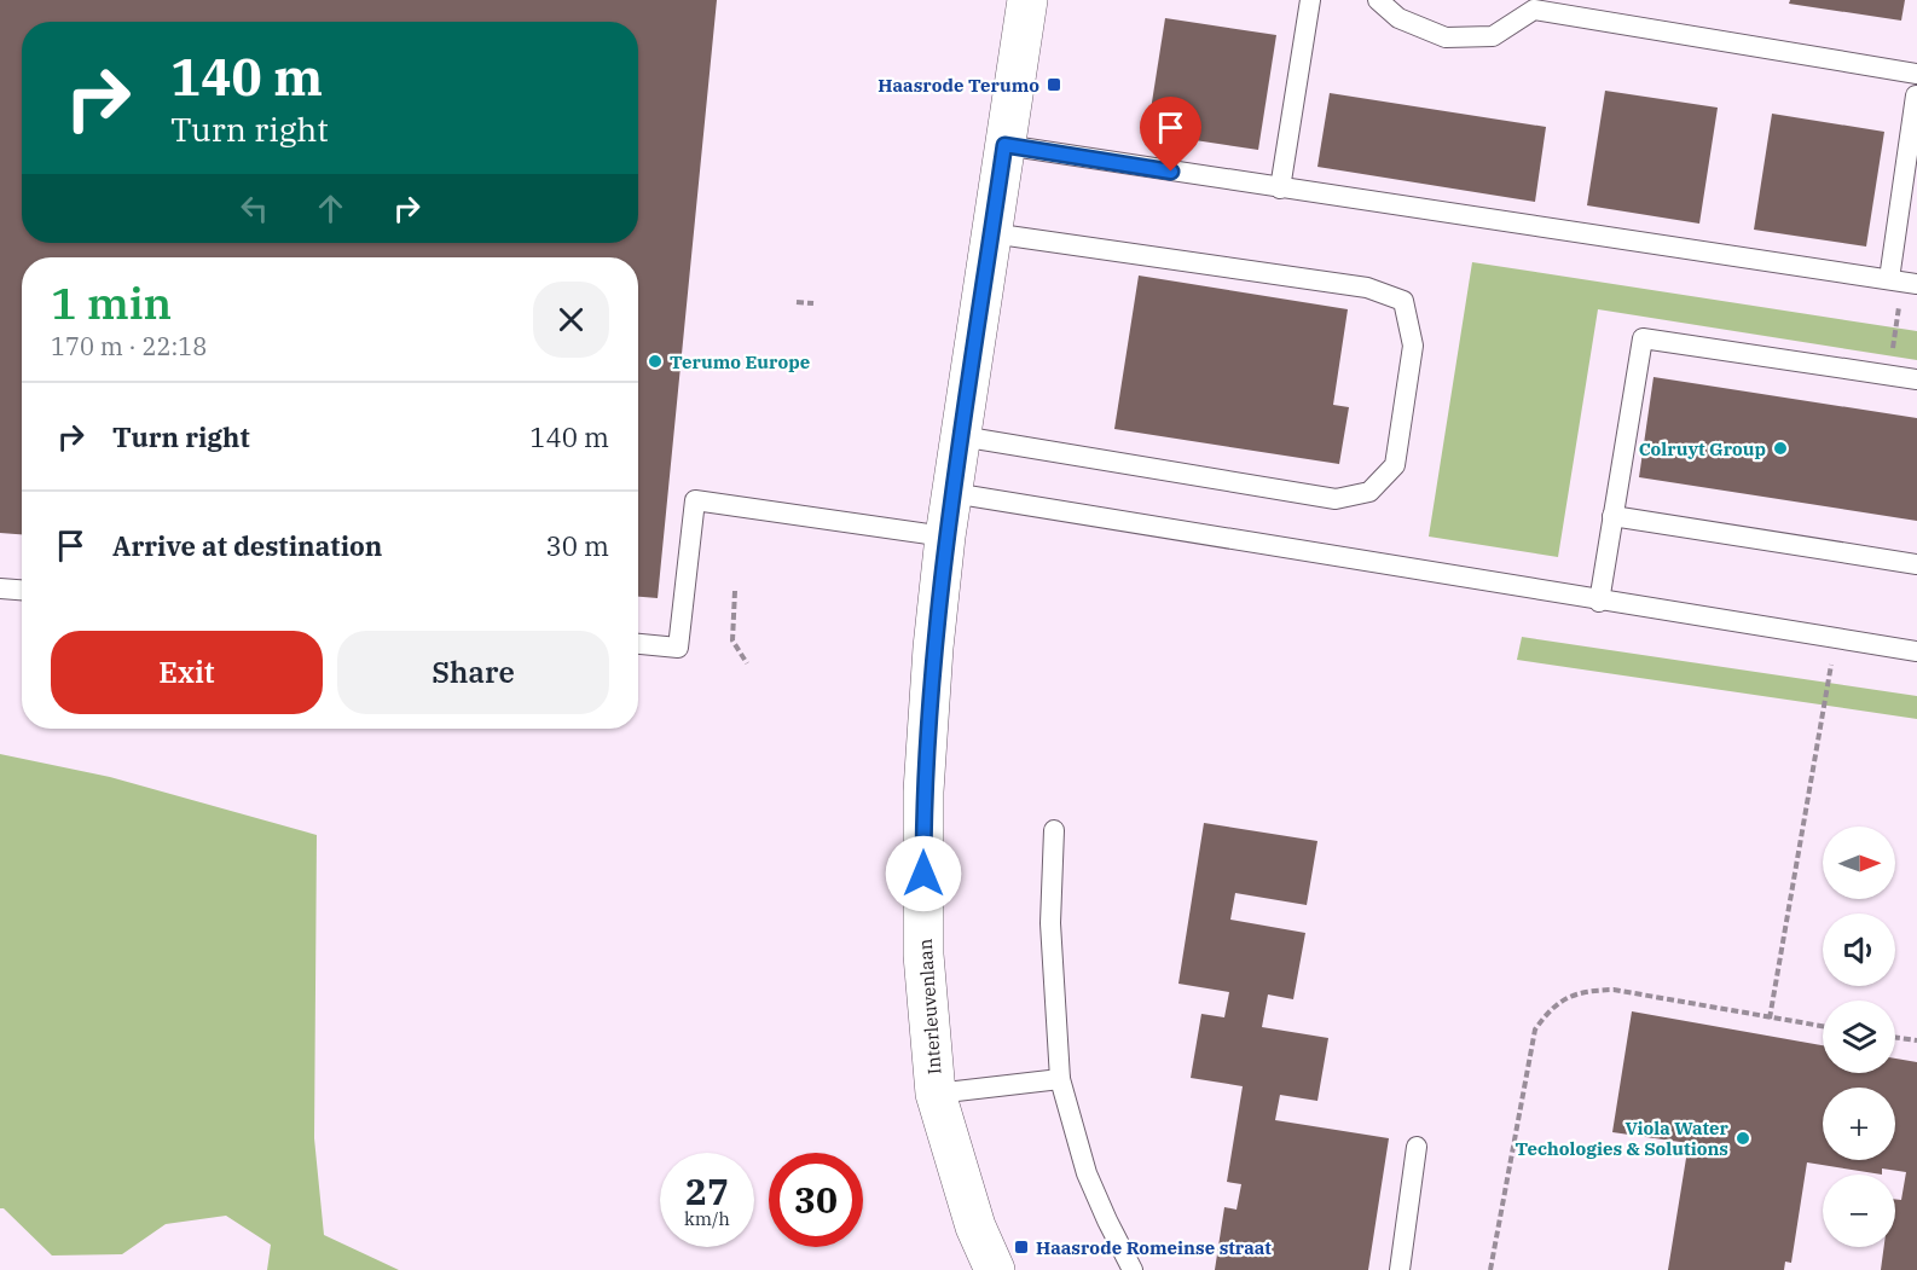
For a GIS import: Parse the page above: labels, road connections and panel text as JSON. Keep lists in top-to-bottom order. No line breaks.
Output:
{"streets":{"street":["Interleuvenlaan"]},"places":{"transit":["Haasrode Terumo","Haasrode Romeinse straat"],"other":["Terumo Europe","Colruyt Group","Viola Water Techologies & Solutions"]},"north":"right","page":{"turn":["140 m","Turn right"],"heading":["1 min","170 m · 22:18"],"list":[{"name":"Turn right","value":"140 m"},{"name":"Arrive at destination","value":"30 m"}],"buttons":["Exit","Share"],"map_buttons":["+","−"],"speed":"27 km/h","limit":"30"}}
